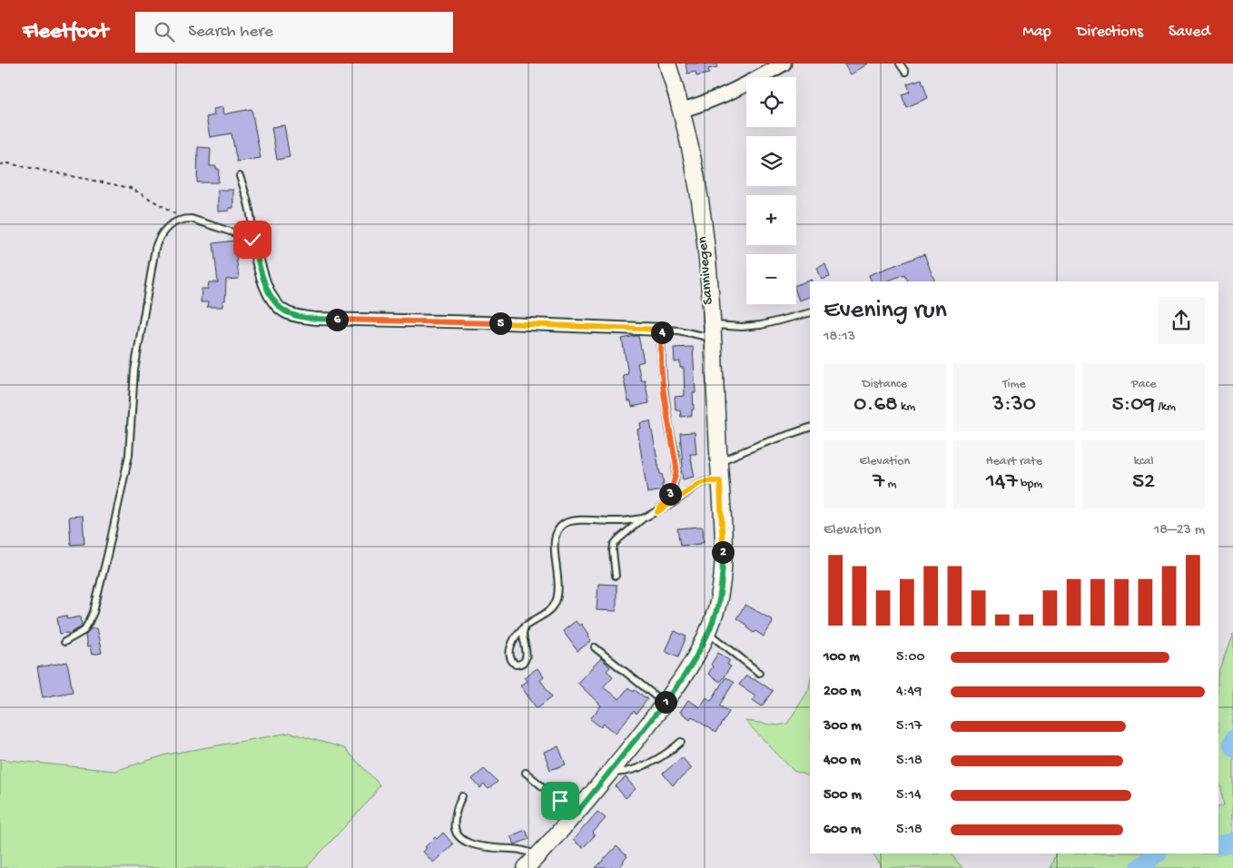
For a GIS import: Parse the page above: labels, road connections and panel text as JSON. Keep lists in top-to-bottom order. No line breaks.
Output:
{"streets":{"main road":["Sannivegen"]},"page":{"header":"Fleetfoot","search":"Search here","nav":["Map","Directions","Saved"],"map_buttons":["+","−"],"heading":["Evening run","18:13"],"pins":["6","5","4","3","2","1"],"stats":[["Distance","0.68 km"],["Time","3:30"],["Pace","5:09 /km"],["Elevation","7 m"],["Heart rate","147 bpm"],["kcal","52"]],"chart":["Elevation","18–23 m"],"list":[{"name":"100 m","note":"5:00"},{"name":"200 m","note":"4:49"},{"name":"300 m","note":"5:17"},{"name":"400 m","note":"5:18"},{"name":"500 m","note":"5:14"},{"name":"600 m","note":"5:18"}]}}
